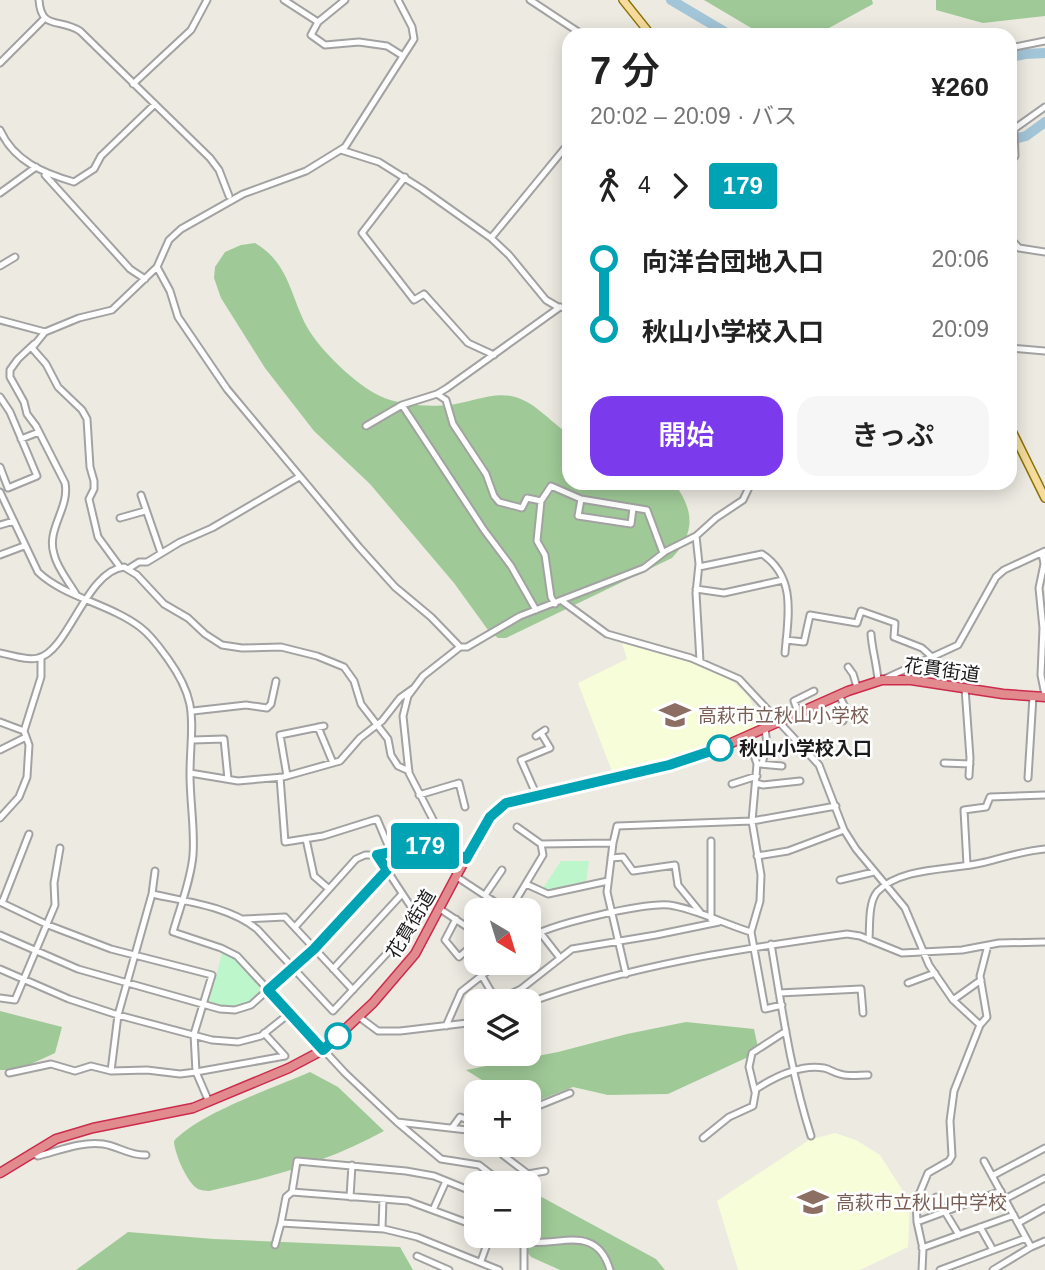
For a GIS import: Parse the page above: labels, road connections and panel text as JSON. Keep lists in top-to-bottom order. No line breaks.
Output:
{"streets":{"highway":["花貫街道"]},"places":{"school or university":["高萩市立秋山小学校","高萩市立秋山中学校"],"other":["秋山小学校入口"]},"lines":["bus line 179"],"north":"bottom right","page":{"on_map":"179","heading":["7 分","20:02 – 20:09 · バス","¥260"],"legs":["4","179"],"list":[{"name":"向洋台団地入口","value":"20:06"},{"name":"秋山小学校入口","value":"20:09"}],"buttons":["開始","きっぷ"],"map_buttons":["+","−"]}}
